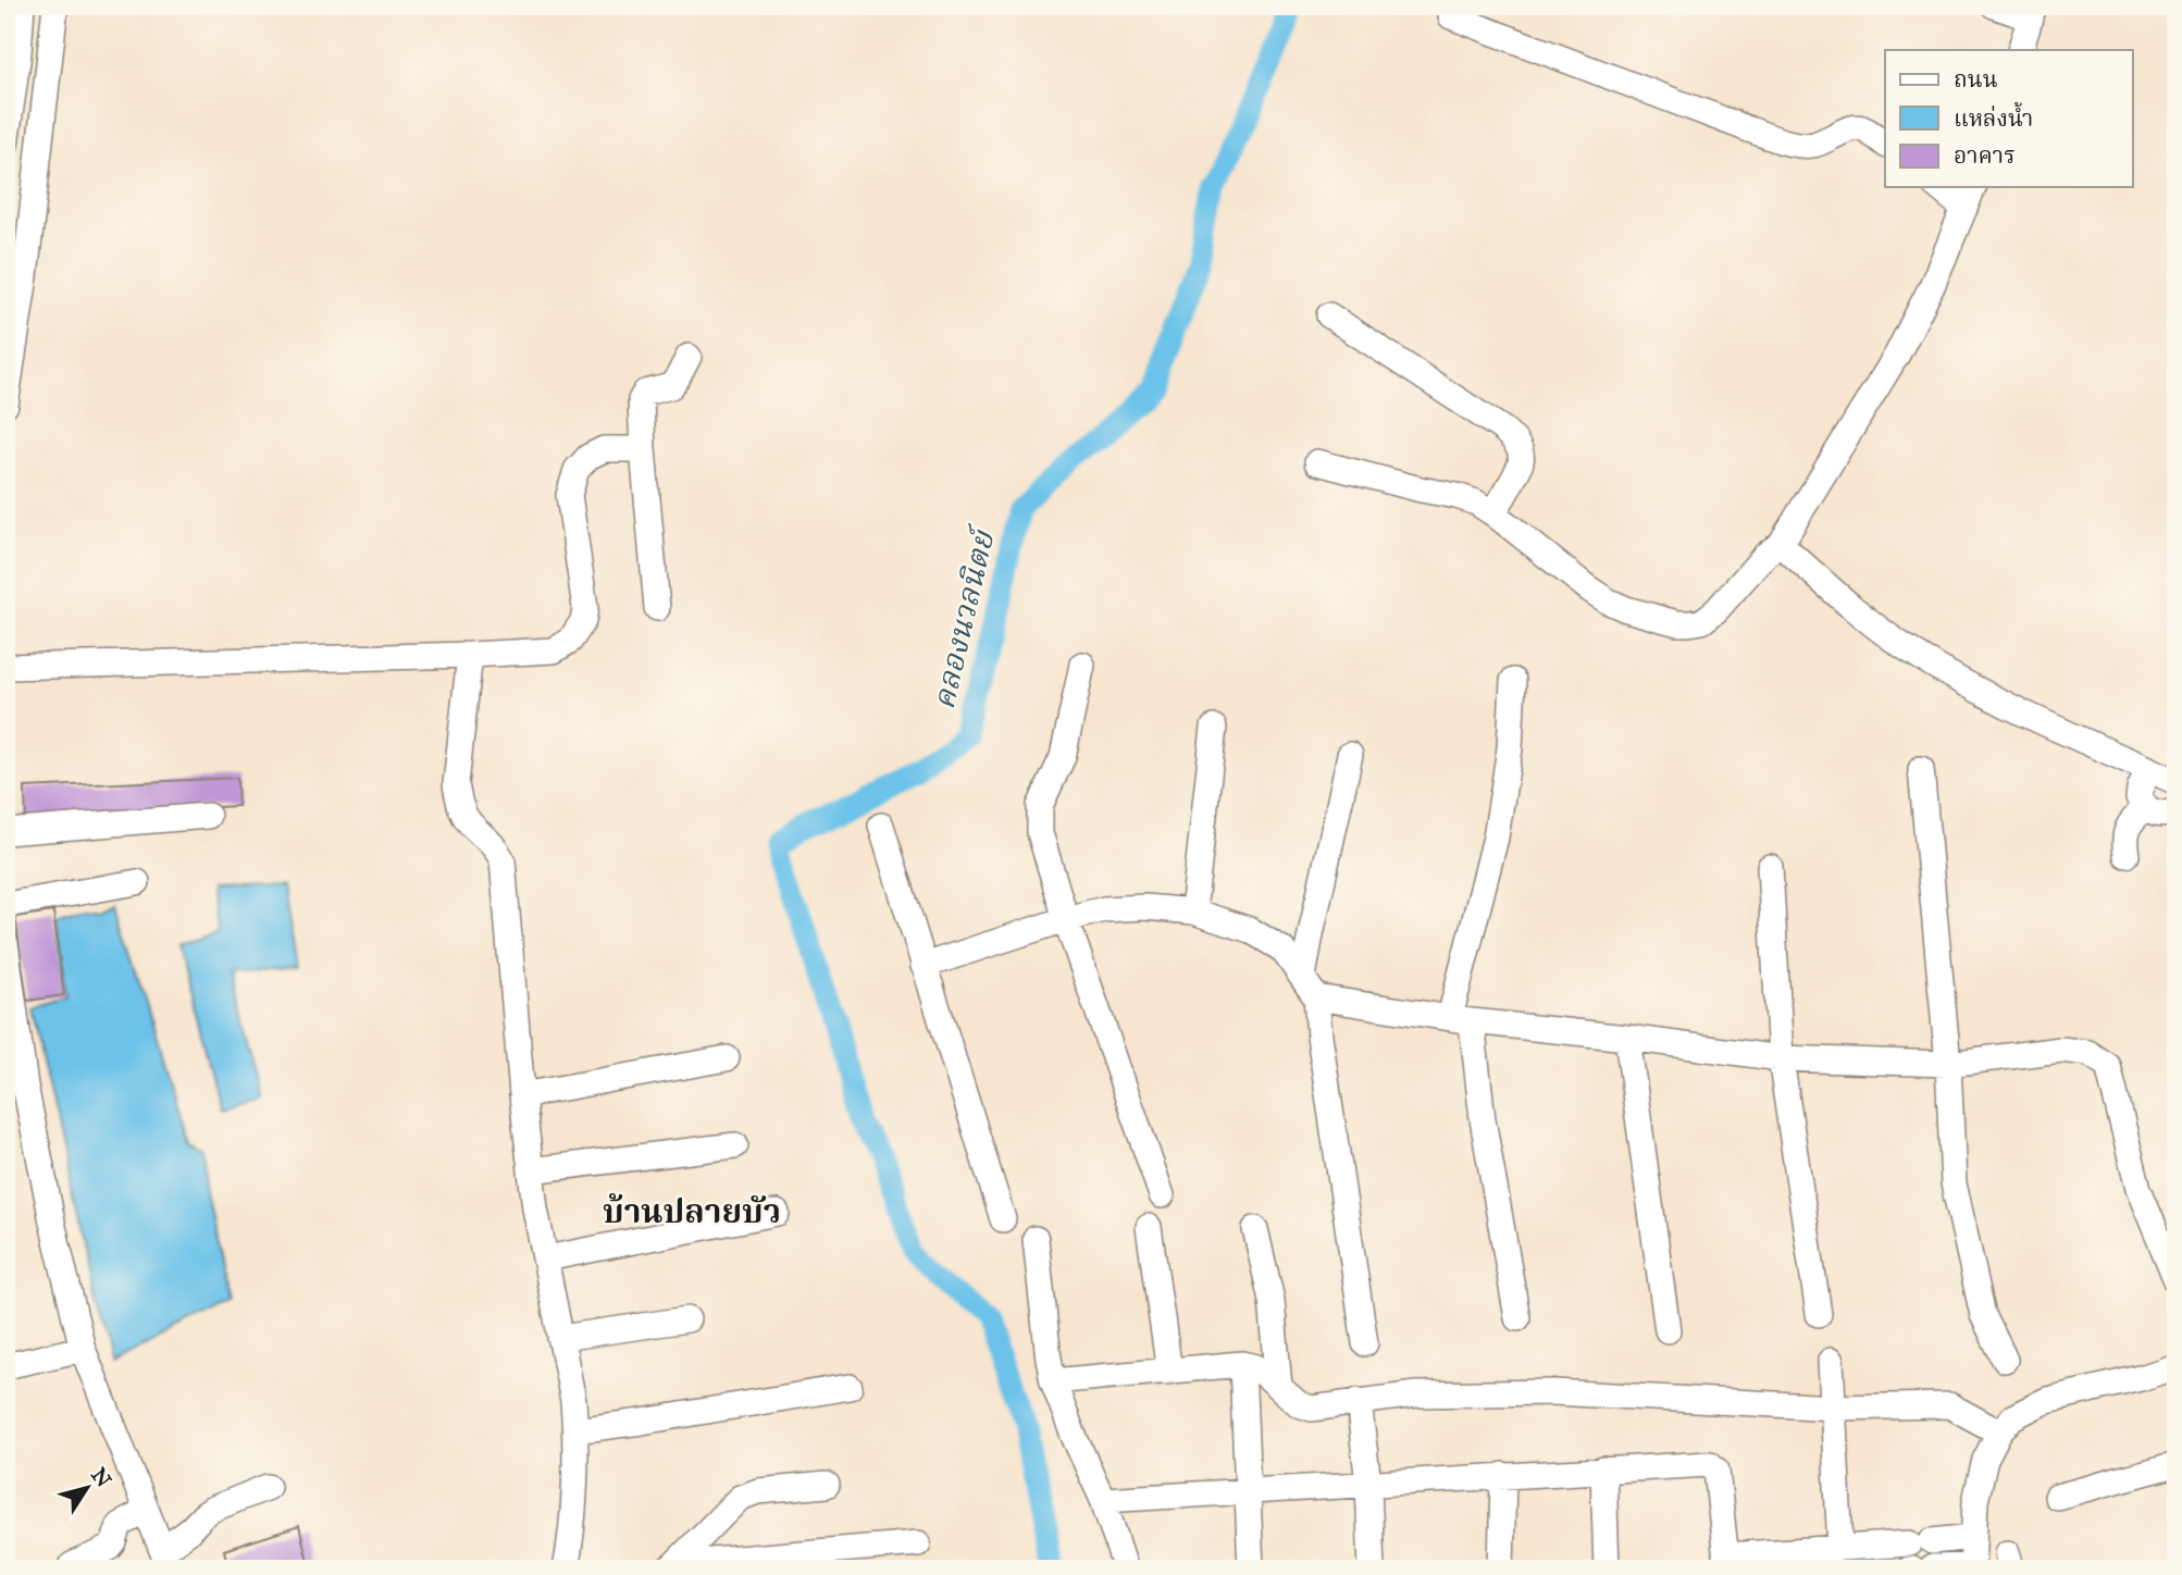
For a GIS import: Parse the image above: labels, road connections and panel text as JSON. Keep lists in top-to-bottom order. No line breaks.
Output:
{"districts":["บ้านปลายบัว"],"water":["คลองนวลนิตย์"],"legend":["ถนน","แหล่งน้ำ","อาคาร"],"north":"top right"}
